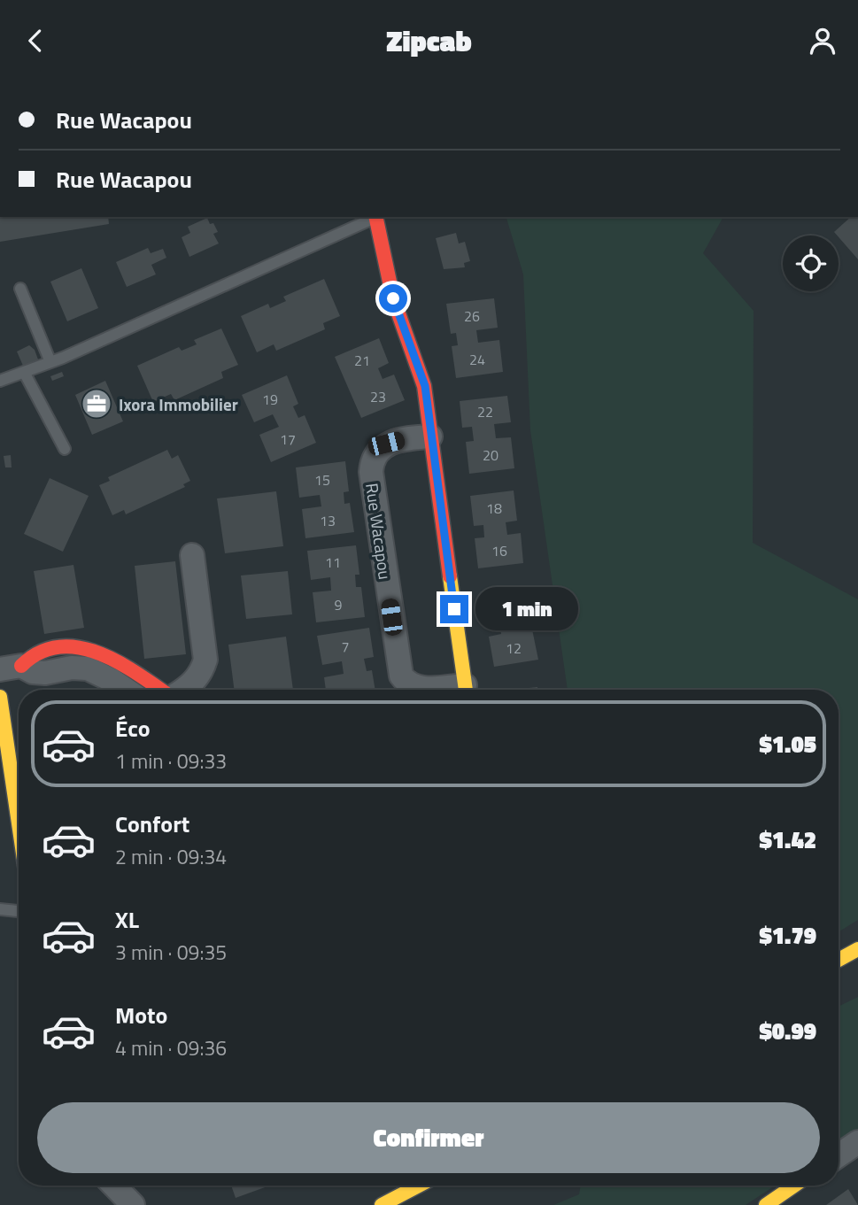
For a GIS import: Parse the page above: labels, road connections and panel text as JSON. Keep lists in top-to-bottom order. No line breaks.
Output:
{"streets":{"street":["Rue Wacapou"]},"places":{"office":["Ixora Immobilier"]},"house_numbers":["26","24","21","23","19","22","17","20","15","18","13","16","11","9","7","12"],"page":{"header":"Zipcab","banner":["Rue Wacapou","Rue Wacapou"],"bubble":"1 min","list":[{"name":"Éco","note":"1 min · 09:33","value":"$1.05"},{"name":"Confort","note":"2 min · 09:34","value":"$1.42"},{"name":"XL","note":"3 min · 09:35","value":"$1.79"},{"name":"Moto","note":"4 min · 09:36","value":"$0.99"}],"buttons":"Confirmer"}}
